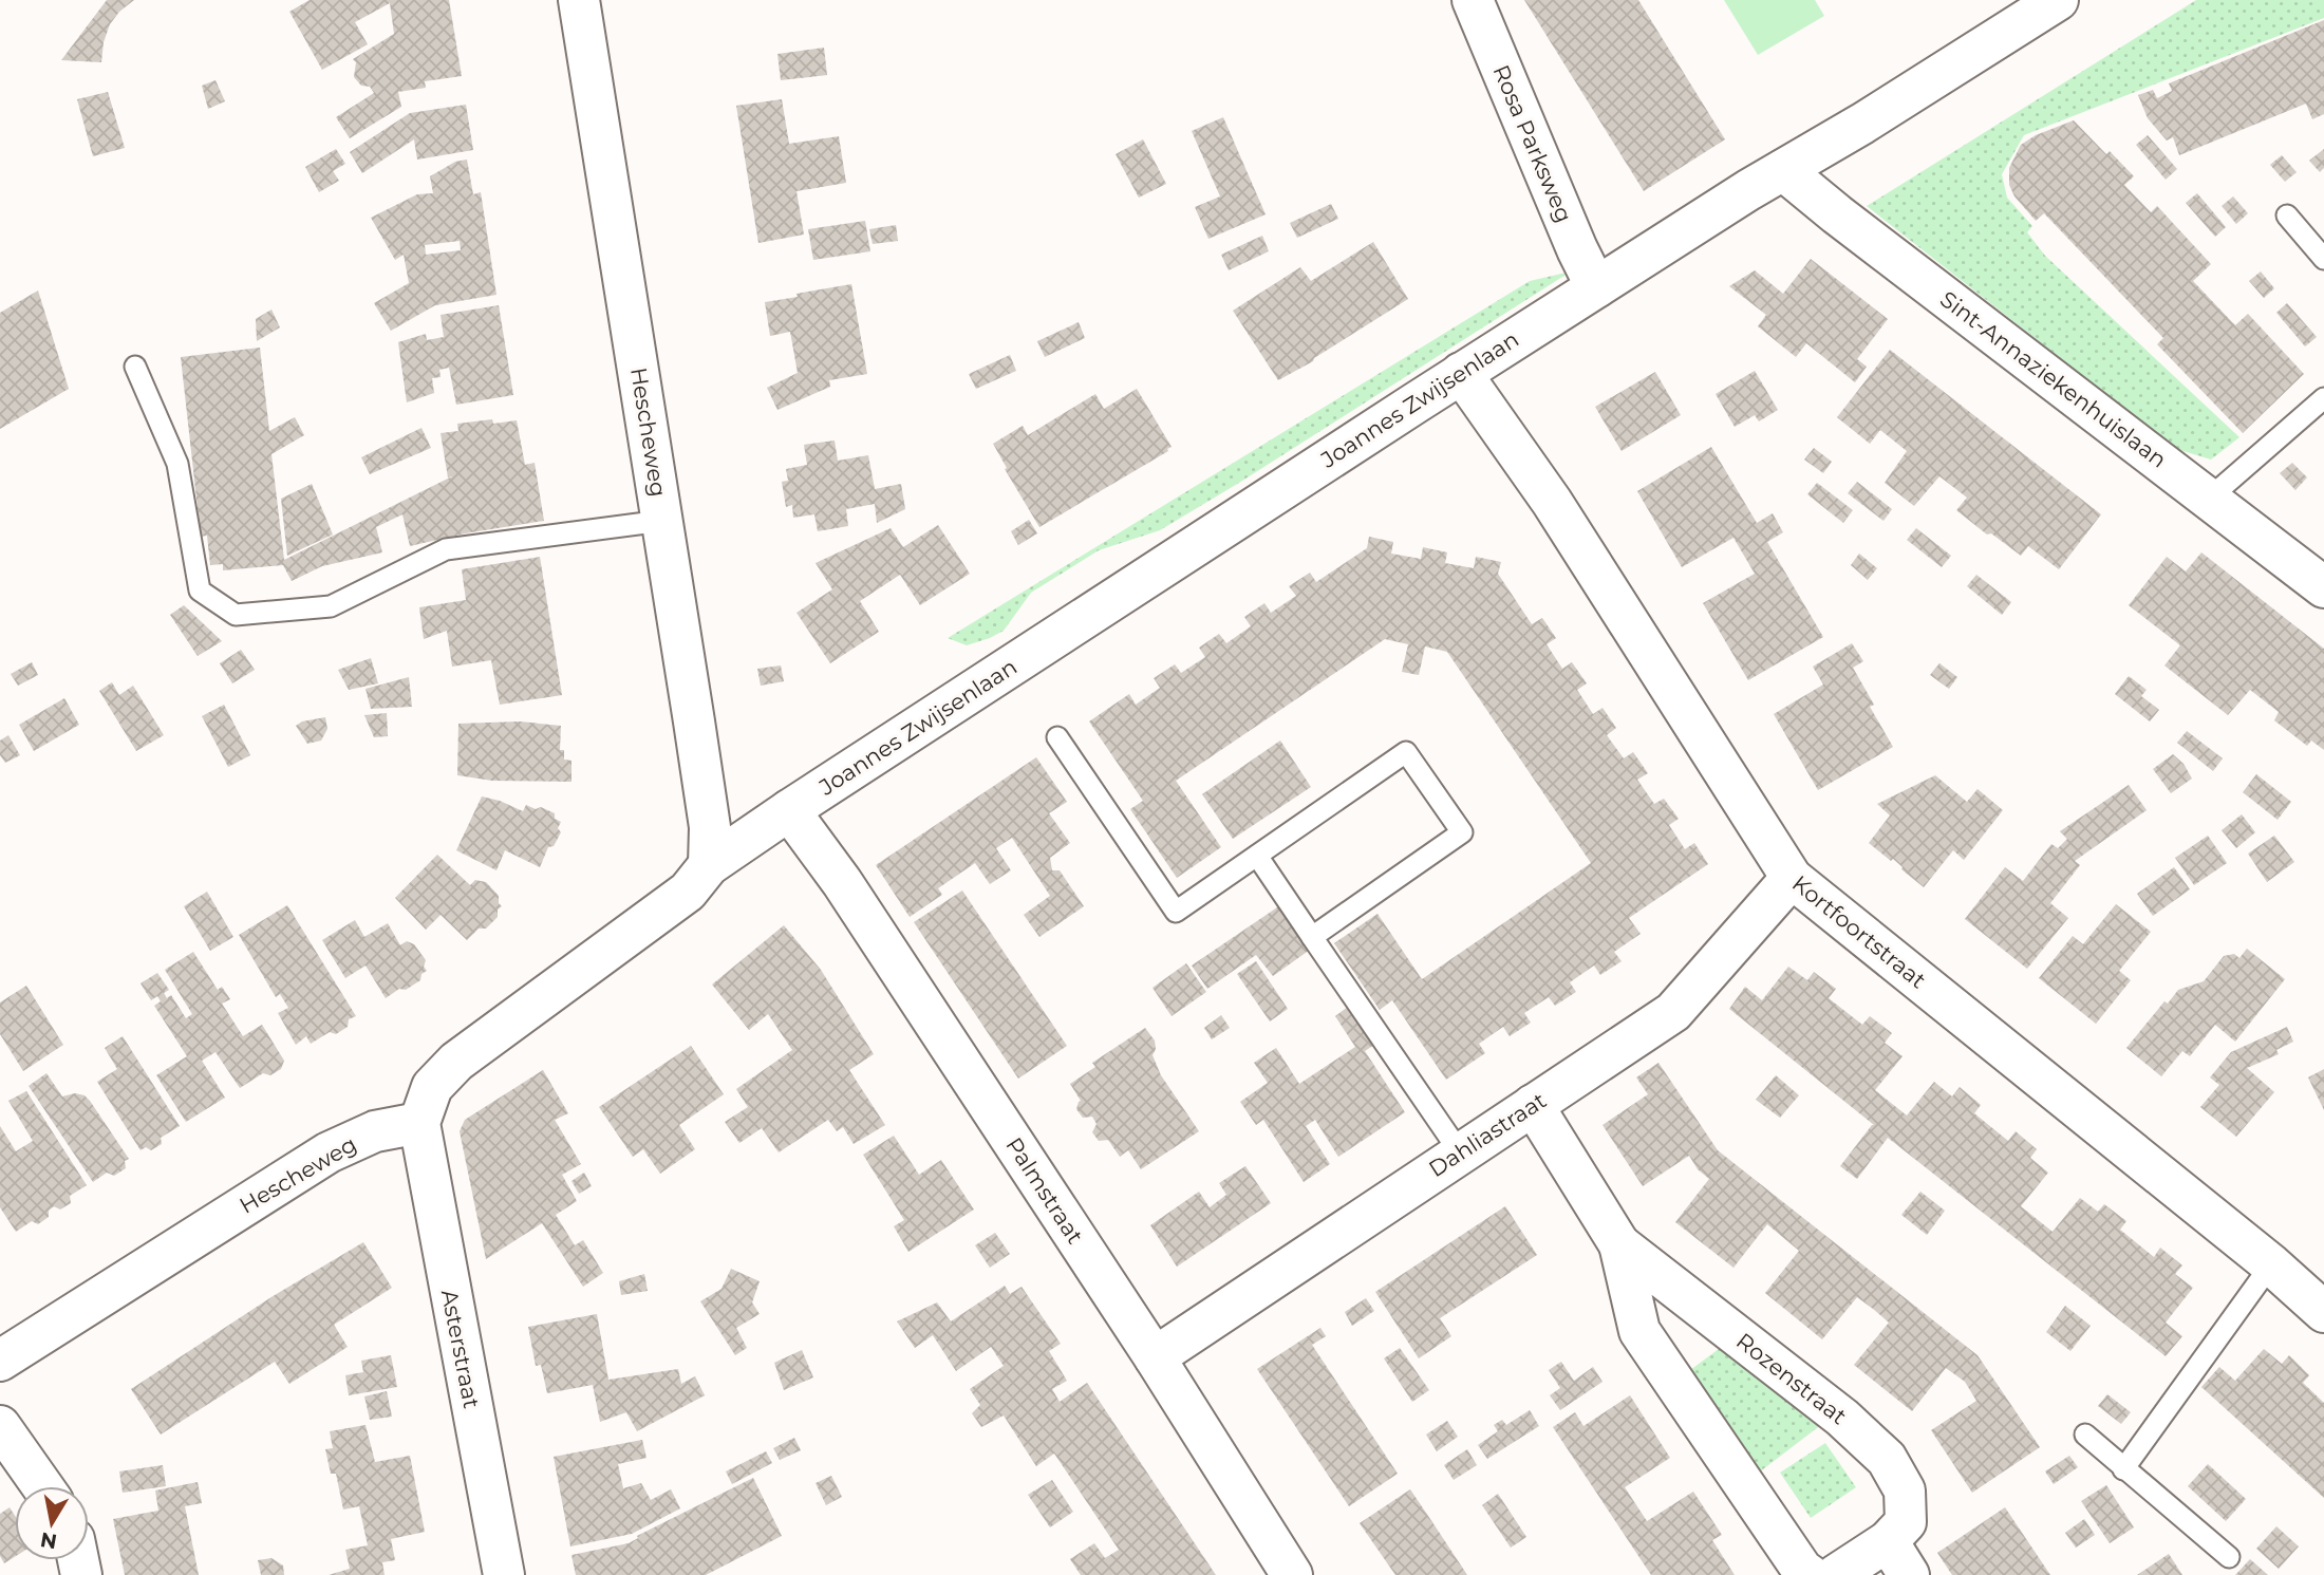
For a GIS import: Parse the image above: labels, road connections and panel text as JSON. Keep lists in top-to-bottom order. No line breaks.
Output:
{"streets":{"street":["Rosa Parksweg","Sint-Annaziekenhuislaan","Joannes Zwijsenlaan","Hescheweg","Kortfoortstraat","Dahliastraat","Palmstraat","Asterstraat","Rozenstraat"]},"crossings":[["Rosa Parksweg","Joannes Zwijsenlaan"],["Sint-Annaziekenhuislaan","Joannes Zwijsenlaan"],["Joannes Zwijsenlaan","Kortfoortstraat"],["Joannes Zwijsenlaan","Palmstraat"],["Hescheweg","Asterstraat"],["Kortfoortstraat","Dahliastraat"],["Dahliastraat","Palmstraat"],["Dahliastraat","Rozenstraat"]],"north":"bottom"}
